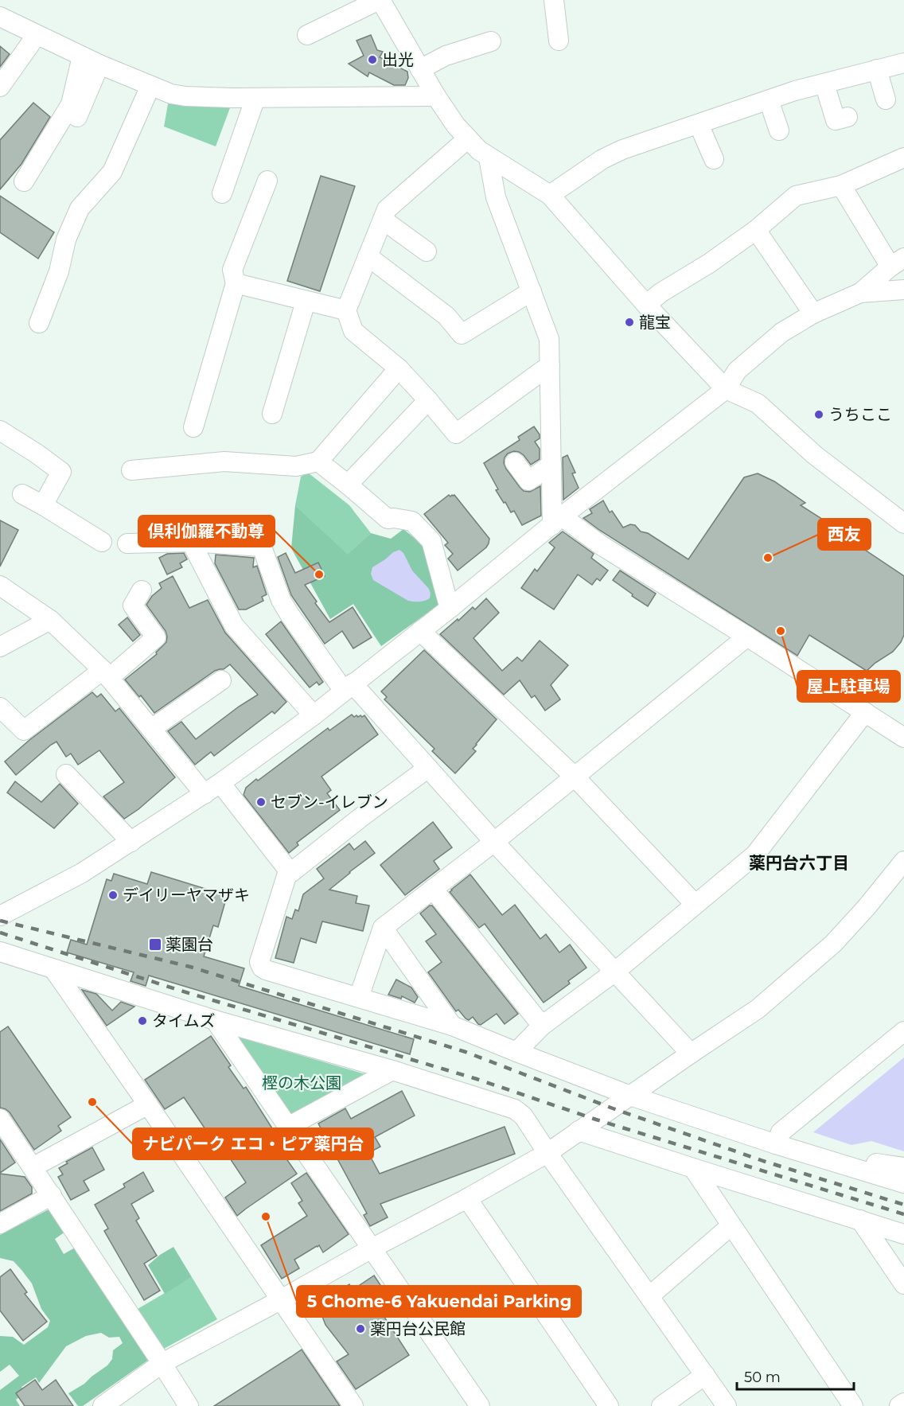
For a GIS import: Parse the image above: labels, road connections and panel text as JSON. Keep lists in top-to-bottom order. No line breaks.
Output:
{"districts":["薬円台六丁目"],"parks":["樫の木公園"],"places":{"other":["出光","龍宝","うちここ","西友","倶利伽羅不動尊","屋上駐車場","セブン-イレブン","デイリーヤマザキ","タイムズ","ナビパーク エコ・ピア薬円台","5 Chome-6 Yakuendai Parking","薬円台公民館"],"transit":["薬園台"]},"scale_bar":"50 m"}
